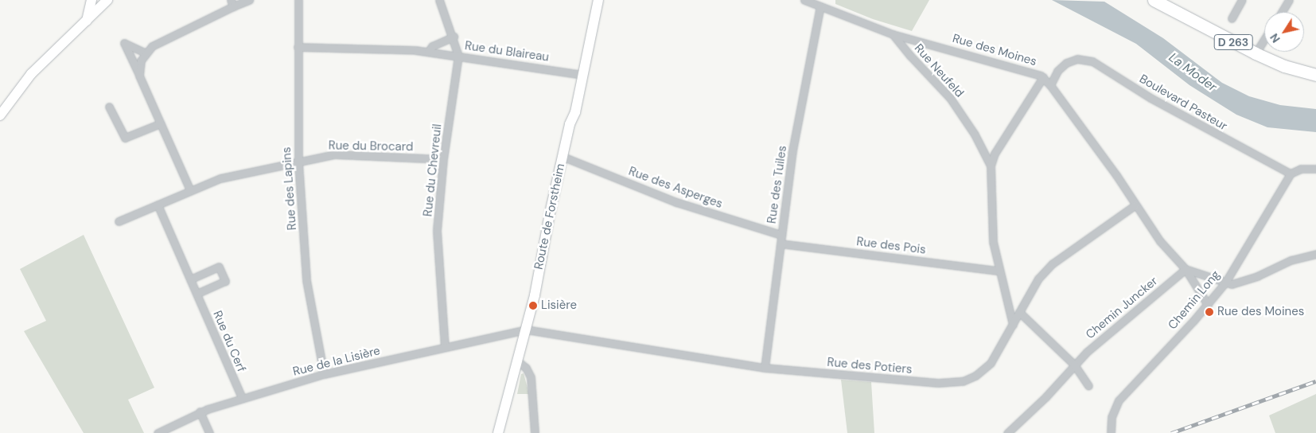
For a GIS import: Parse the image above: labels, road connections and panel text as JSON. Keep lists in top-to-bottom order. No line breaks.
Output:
{"streets":{"main road":["D 263"],"street":["Rue des Moines","Rue du Blaireau","Rue Neufeld","Boulevard Pasteur","Rue du Brocard","Rue du Chevreuil","Rue des Tuiles","Rue des Asperges","Rue des Lapins","Route de Forstheim","Rue des Pois","Chemin Long","Chemin Juncker","Rue du Cerf","Rue de la Lisière","Rue des Potiers"]},"crossings":[["Rue des Moines","Rue Neufeld"],["Rue des Moines","Boulevard Pasteur"],["Rue des Moines","Rue des Tuiles"],["Rue des Moines","Chemin Long"],["Rue des Moines","Chemin Juncker"],["Rue des Moines","Rue des Potiers"],["Rue du Blaireau","Rue du Chevreuil"],["Rue du Blaireau","Rue des Lapins"],["Rue du Blaireau","Route de Forstheim"],["Rue Neufeld","Rue des Pois"],["Rue Neufeld","Rue des Potiers"],["Boulevard Pasteur","Chemin Long"],["Rue du Brocard","Rue du Chevreuil"],["Rue du Brocard","Rue des Lapins"],["Rue du Brocard","Rue du Cerf"],["Rue du Chevreuil","Rue de la Lisière"],["Rue des Tuiles","Rue des Asperges"],["Rue des Tuiles","Rue des Pois"],["Rue des Tuiles","Rue des Potiers"],["Rue des Asperges","Route de Forstheim"],["Rue des Lapins","Rue de la Lisière"],["Route de Forstheim","Rue de la Lisière"],["Route de Forstheim","Rue des Potiers"],["Rue du Cerf","Rue de la Lisière"],["Rue de la Lisière","Rue des Potiers"]],"water":["La Moder"],"places":["Lisière","Rue des Moines"],"north":"bottom left"}
